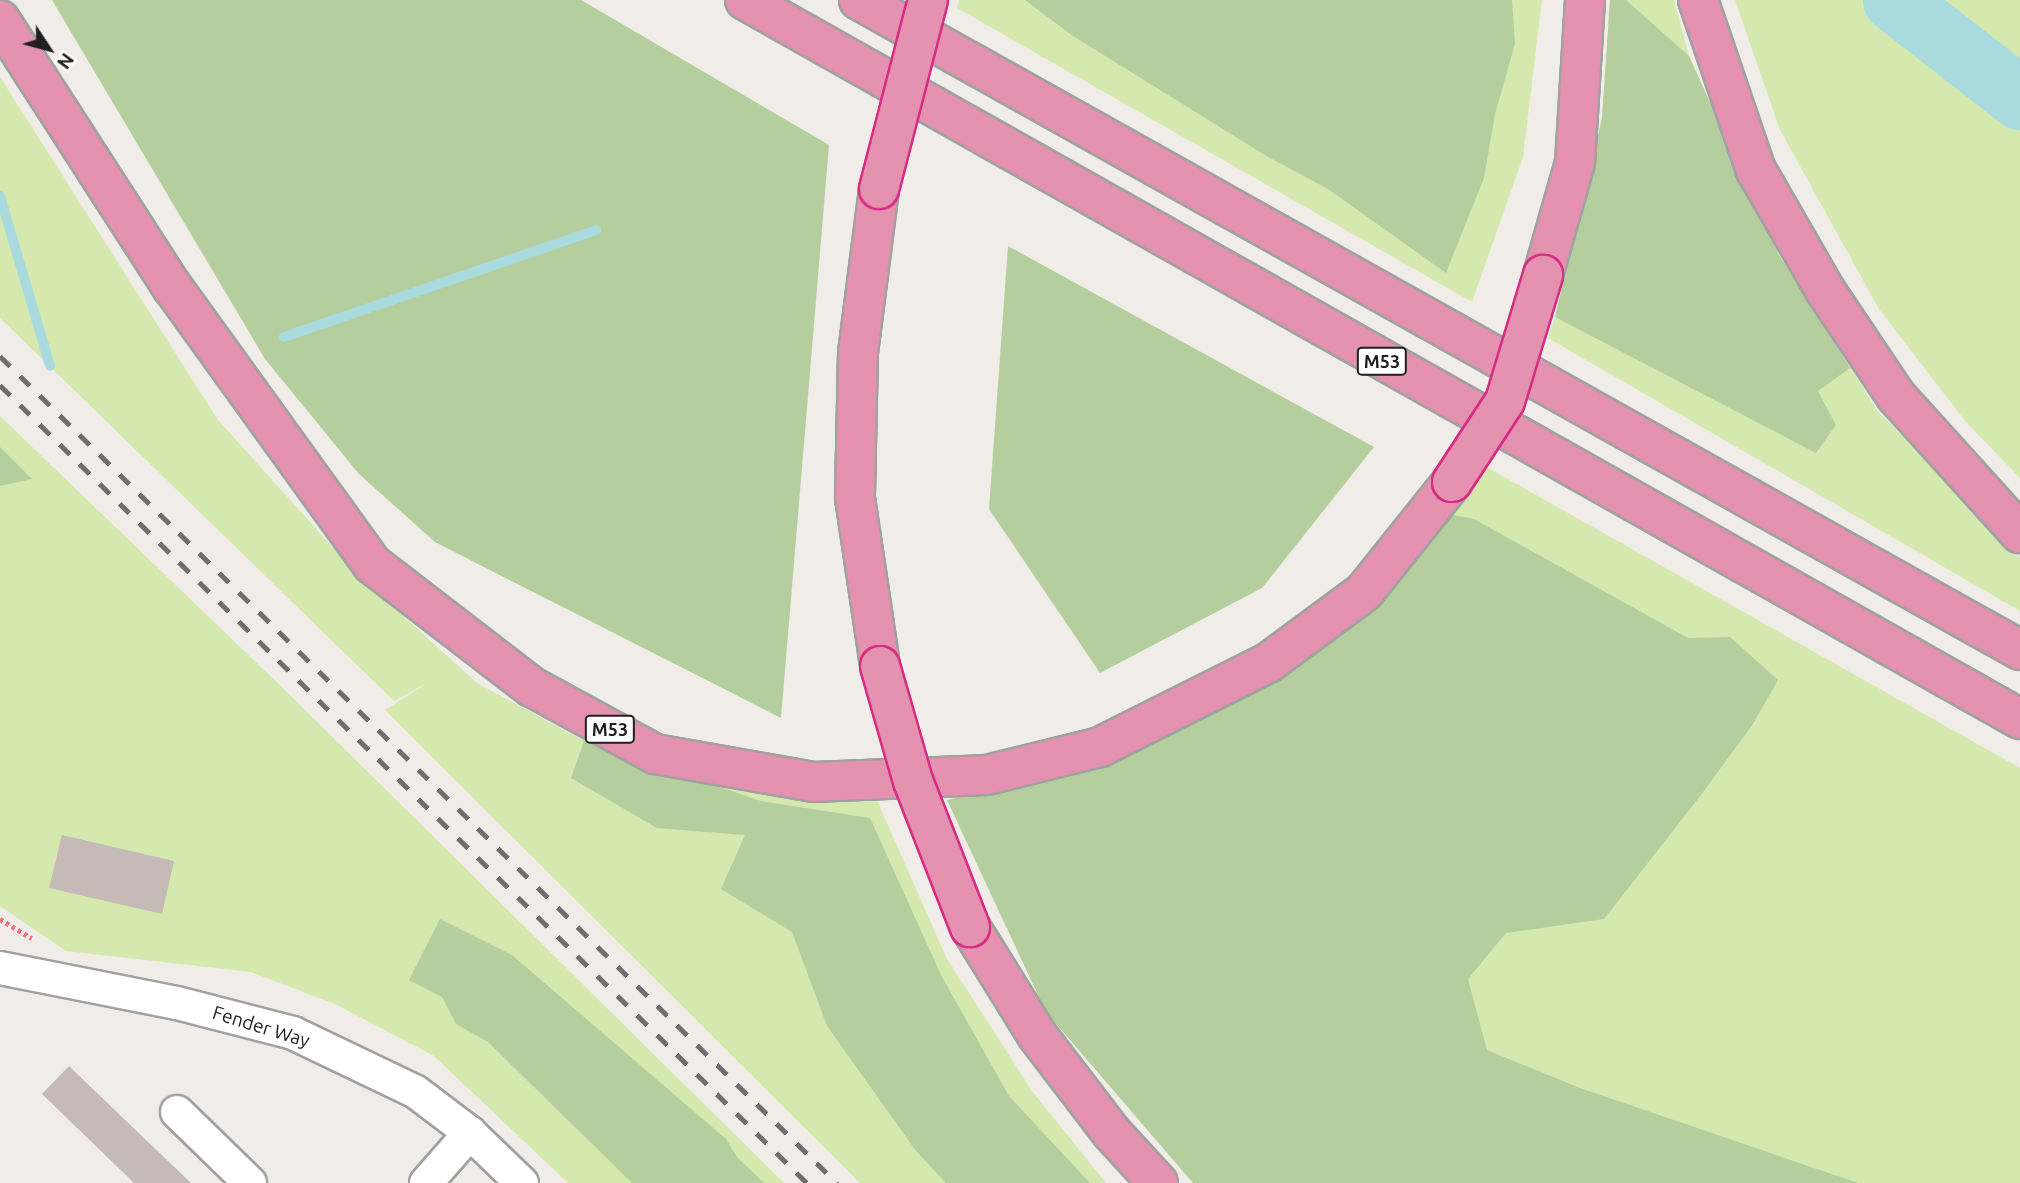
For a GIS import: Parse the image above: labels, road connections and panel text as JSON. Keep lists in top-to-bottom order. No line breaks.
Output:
{"streets":{"highway":["M53"],"street":["Fender Way"]},"north":"bottom right"}
